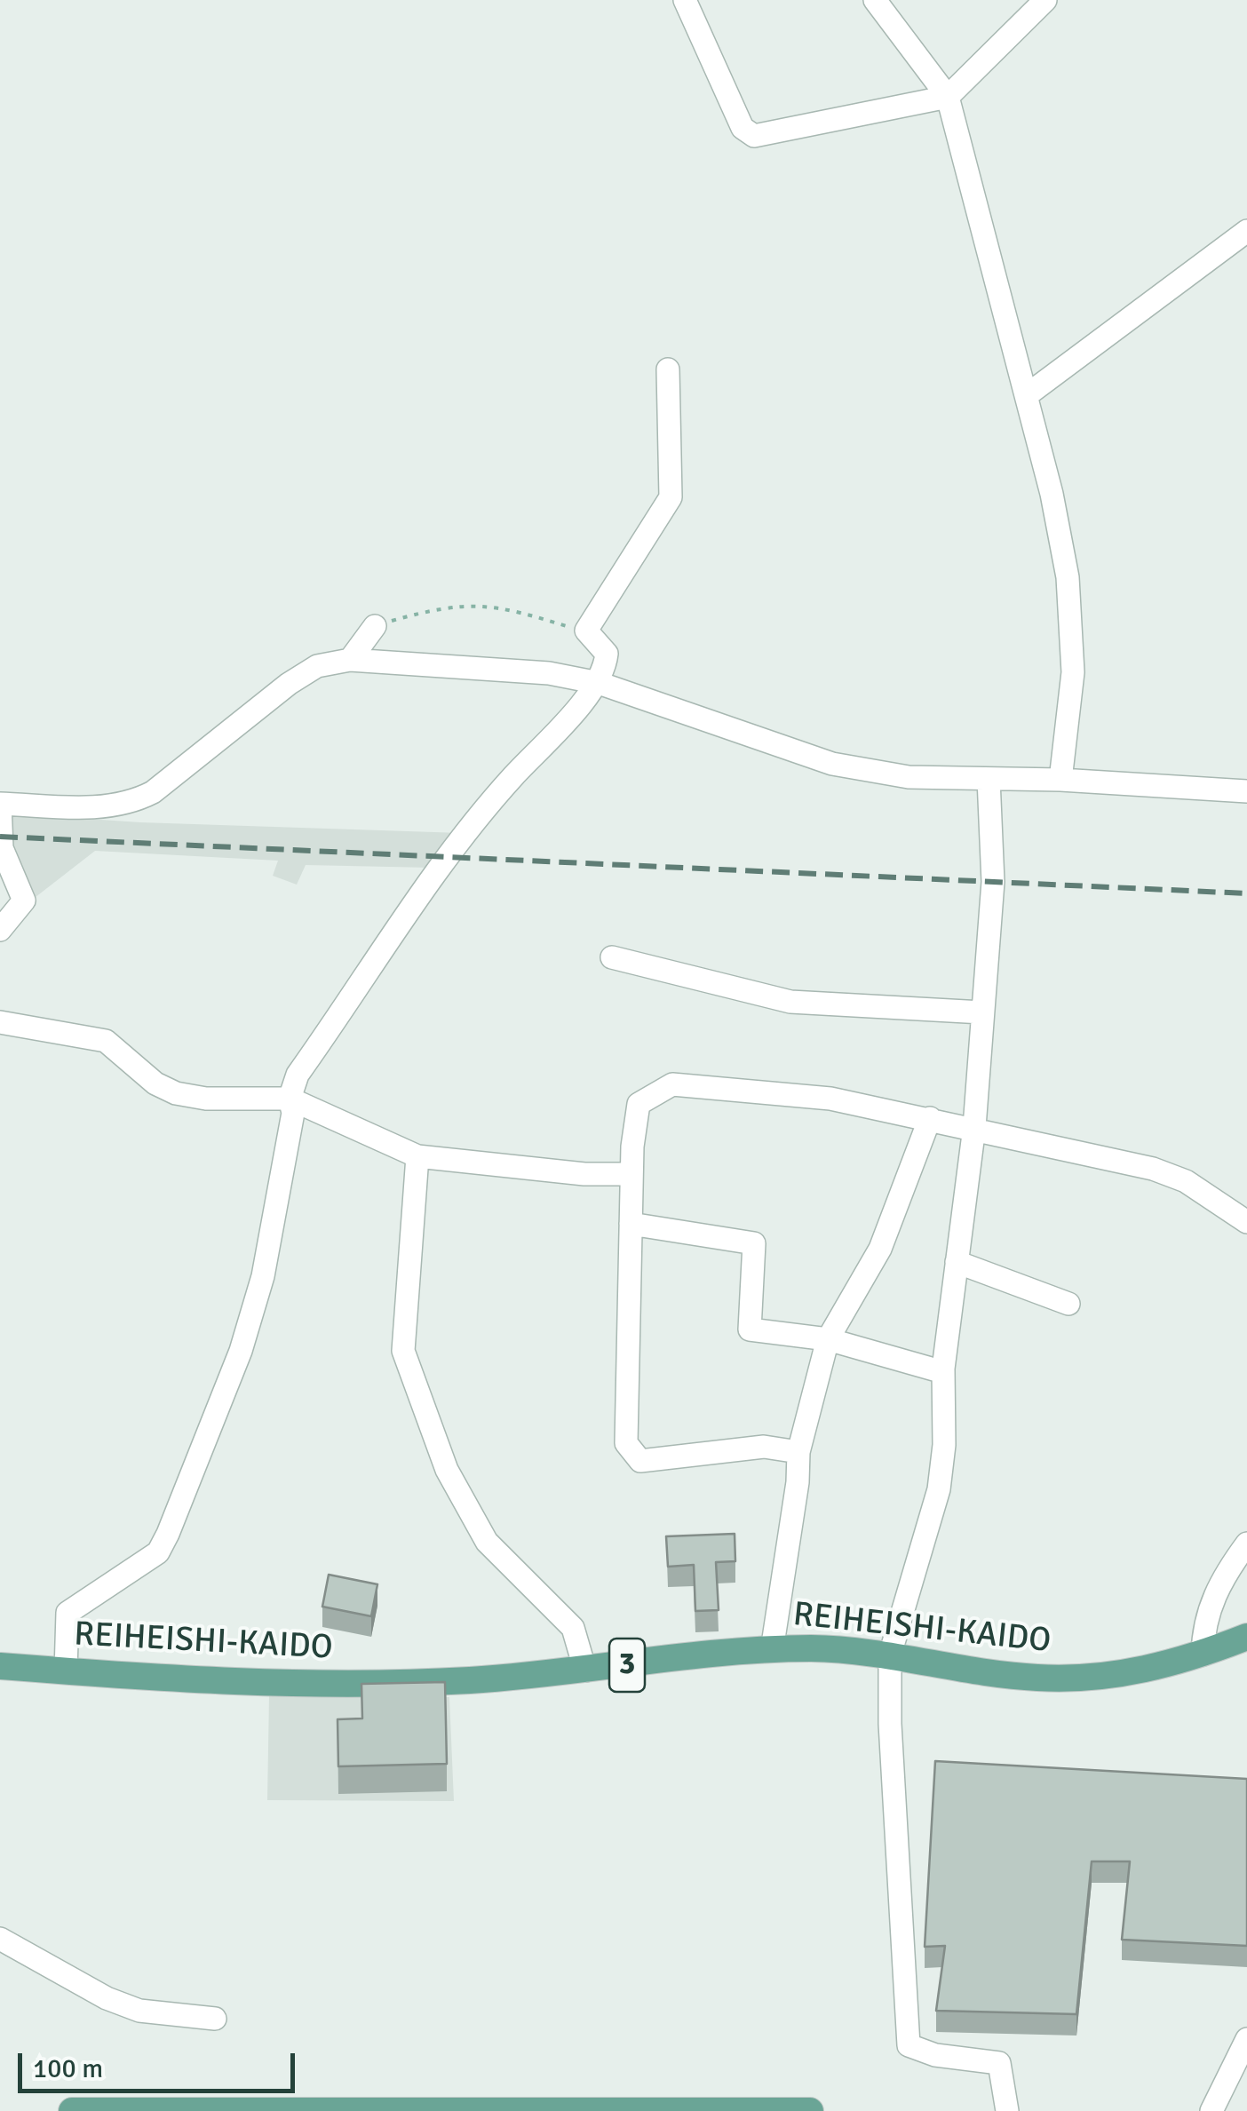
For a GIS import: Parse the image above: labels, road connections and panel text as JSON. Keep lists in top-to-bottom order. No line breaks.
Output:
{"streets":{"main road":["REIHEISHI-KAIDO","3"]},"scale_bar":"100 m"}
